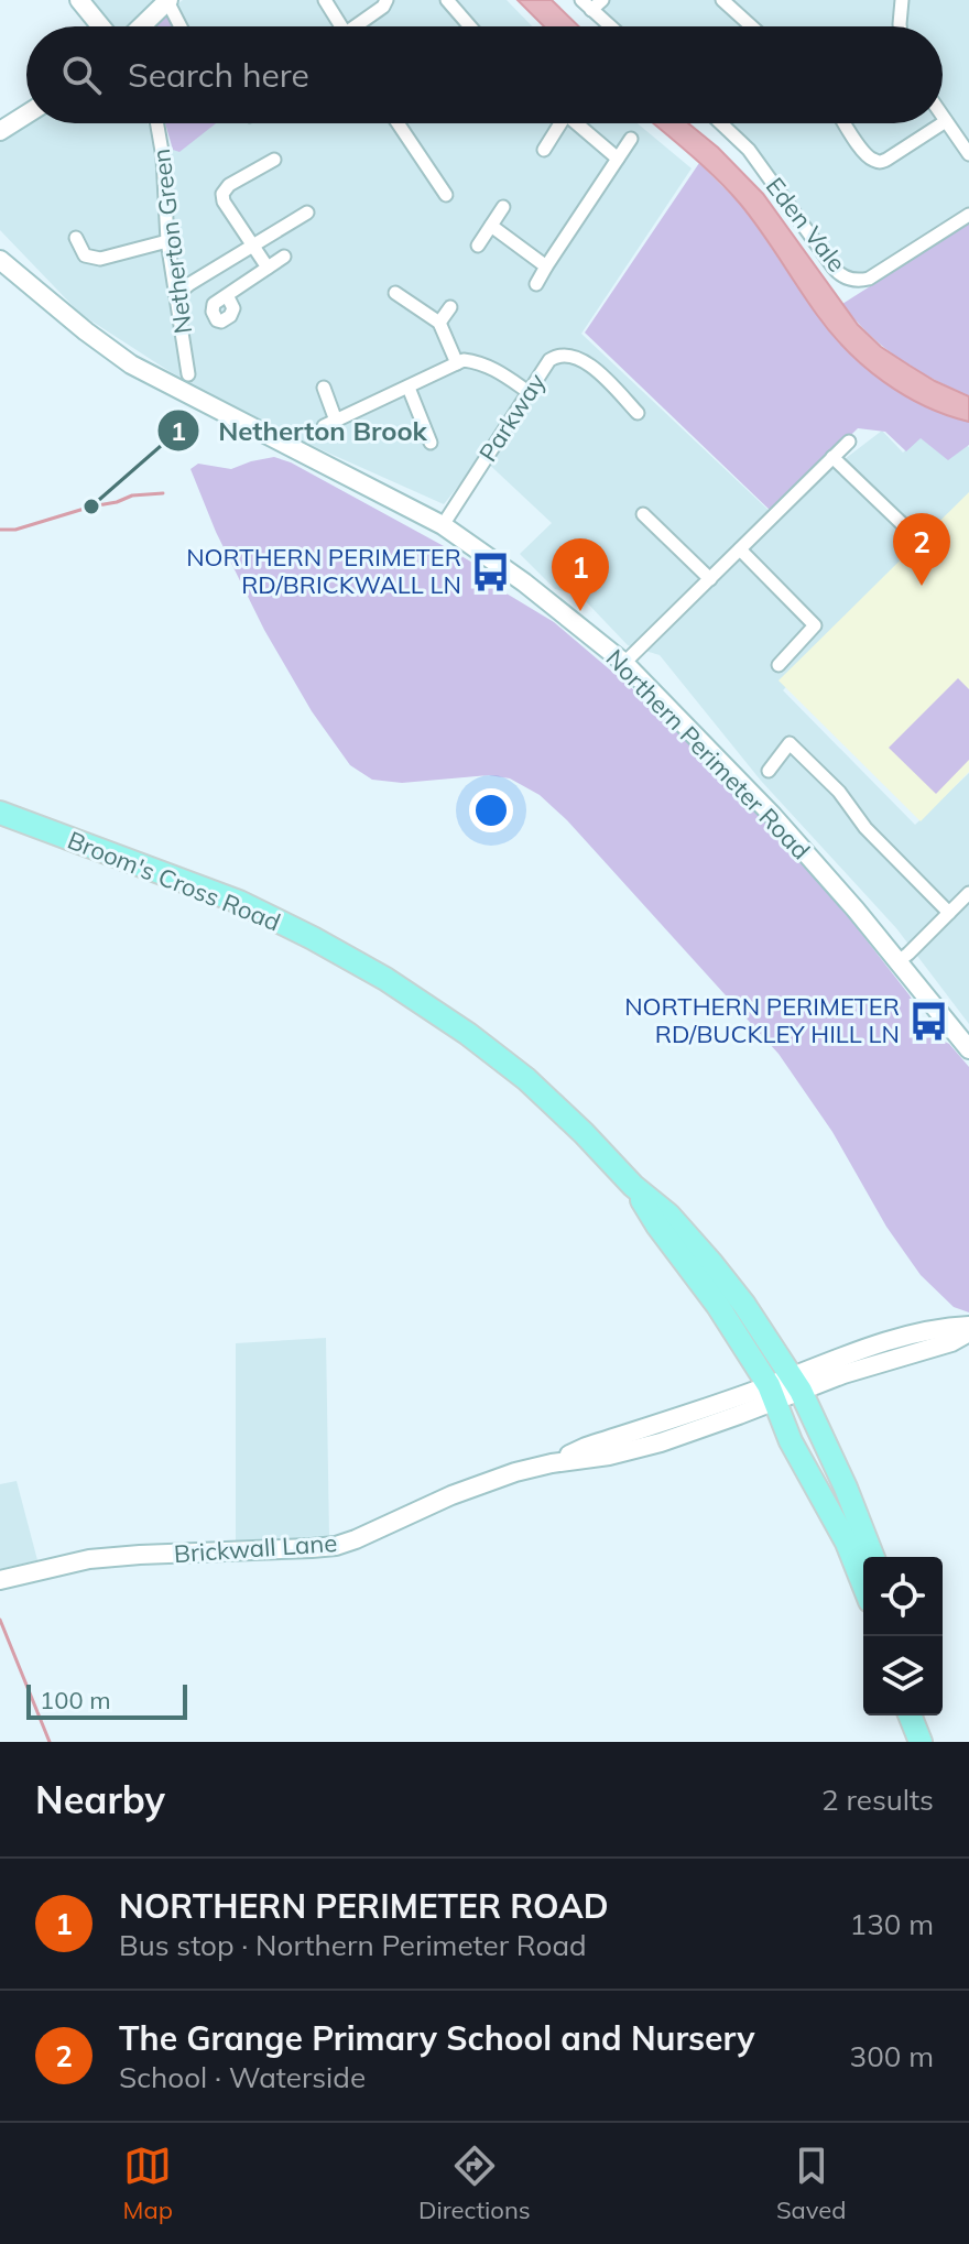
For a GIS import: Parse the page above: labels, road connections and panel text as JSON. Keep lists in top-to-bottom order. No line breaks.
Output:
{"streets":{"highway":["Broom's Cross Road"],"main road":["Northern Perimeter Road","Brickwall Lane"],"street":["Eden Vale","Netherton Green","Parkway"]},"crossings":[["Parkway","Northern Perimeter Road"],["Broom's Cross Road","Brickwall Lane"]],"places":{"other":["Netherton Brook"],"bus stop":["NORTHERN PERIMETER RD/BRICKWALL LN","NORTHERN PERIMETER RD/BUCKLEY HILL LN"]},"scale_bar":"100 m","page":{"search":"Search here","pins":["2","1"],"scale":"100 m","heading":["Nearby","2 results"],"list":[{"mark":"1","name":"NORTHERN PERIMETER ROAD","note":"Bus stop · Northern Perimeter Road","value":"130 m"},{"mark":"2","name":"The Grange Primary School and Nursery","note":"School · Waterside","value":"300 m"}],"nav":["Map","Directions","Saved"]}}
